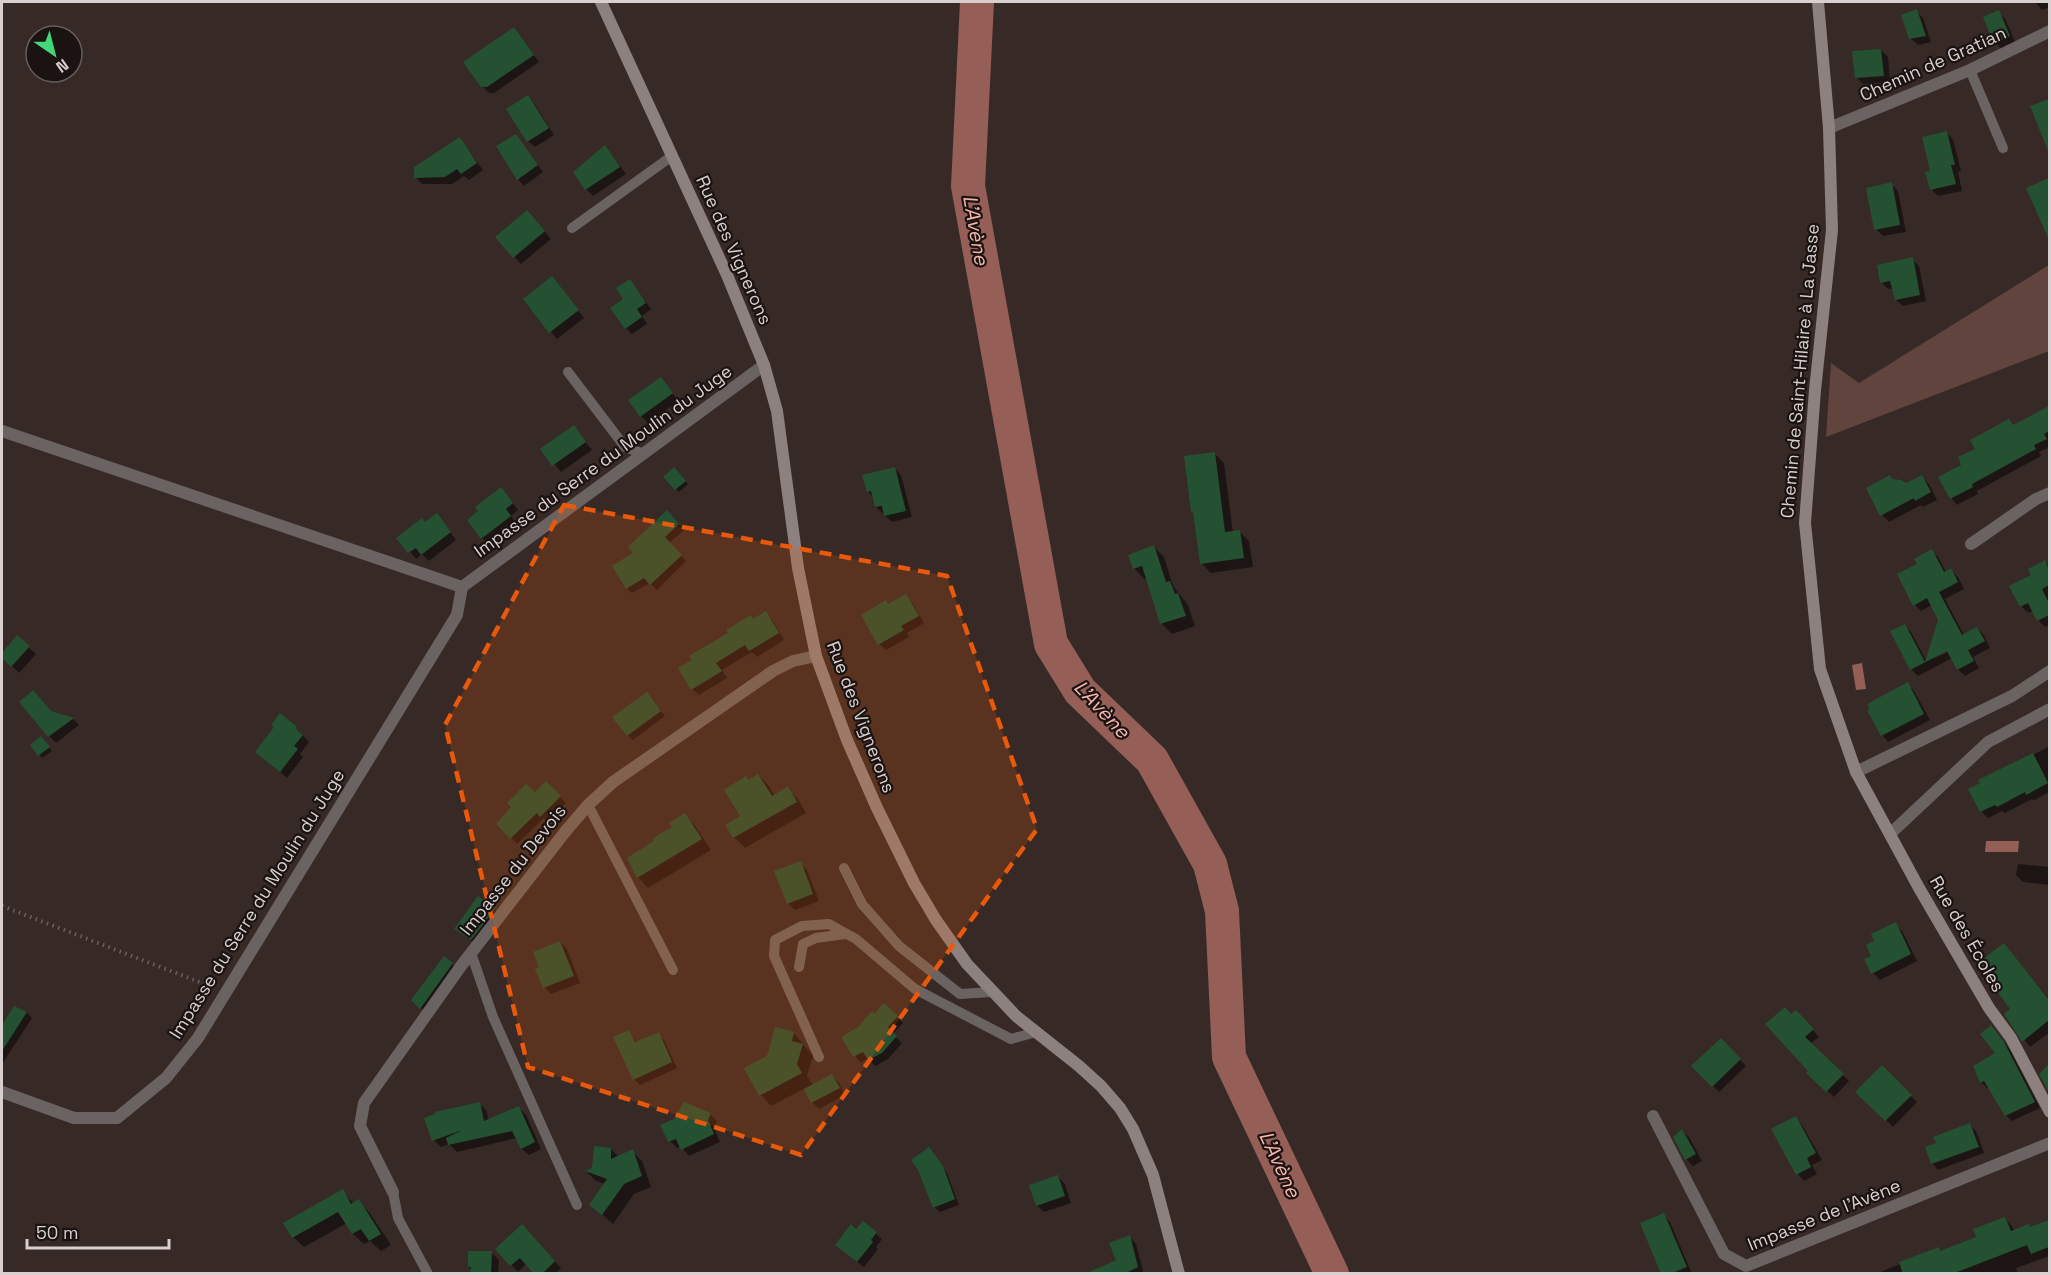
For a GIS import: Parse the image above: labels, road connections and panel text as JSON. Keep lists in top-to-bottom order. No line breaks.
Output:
{"streets":{"street":["Chemin de Gratian","Rue des Vignerons","Chemin de Saint-Hilaire à La Jasse","Impasse du Serre du Moulin du Juge","Impasse du Devois","Rue des Écoles","Impasse de l'Avène"]},"crossings":[["Chemin de Gratian","Chemin de Saint-Hilaire à La Jasse"],["Rue des Vignerons","Impasse du Serre du Moulin du Juge"],["Rue des Vignerons","Impasse du Devois"],["Chemin de Saint-Hilaire à La Jasse","Rue des Écoles"]],"water":["L'Avène"],"scale_bar":"50 m","north":"bottom right"}
